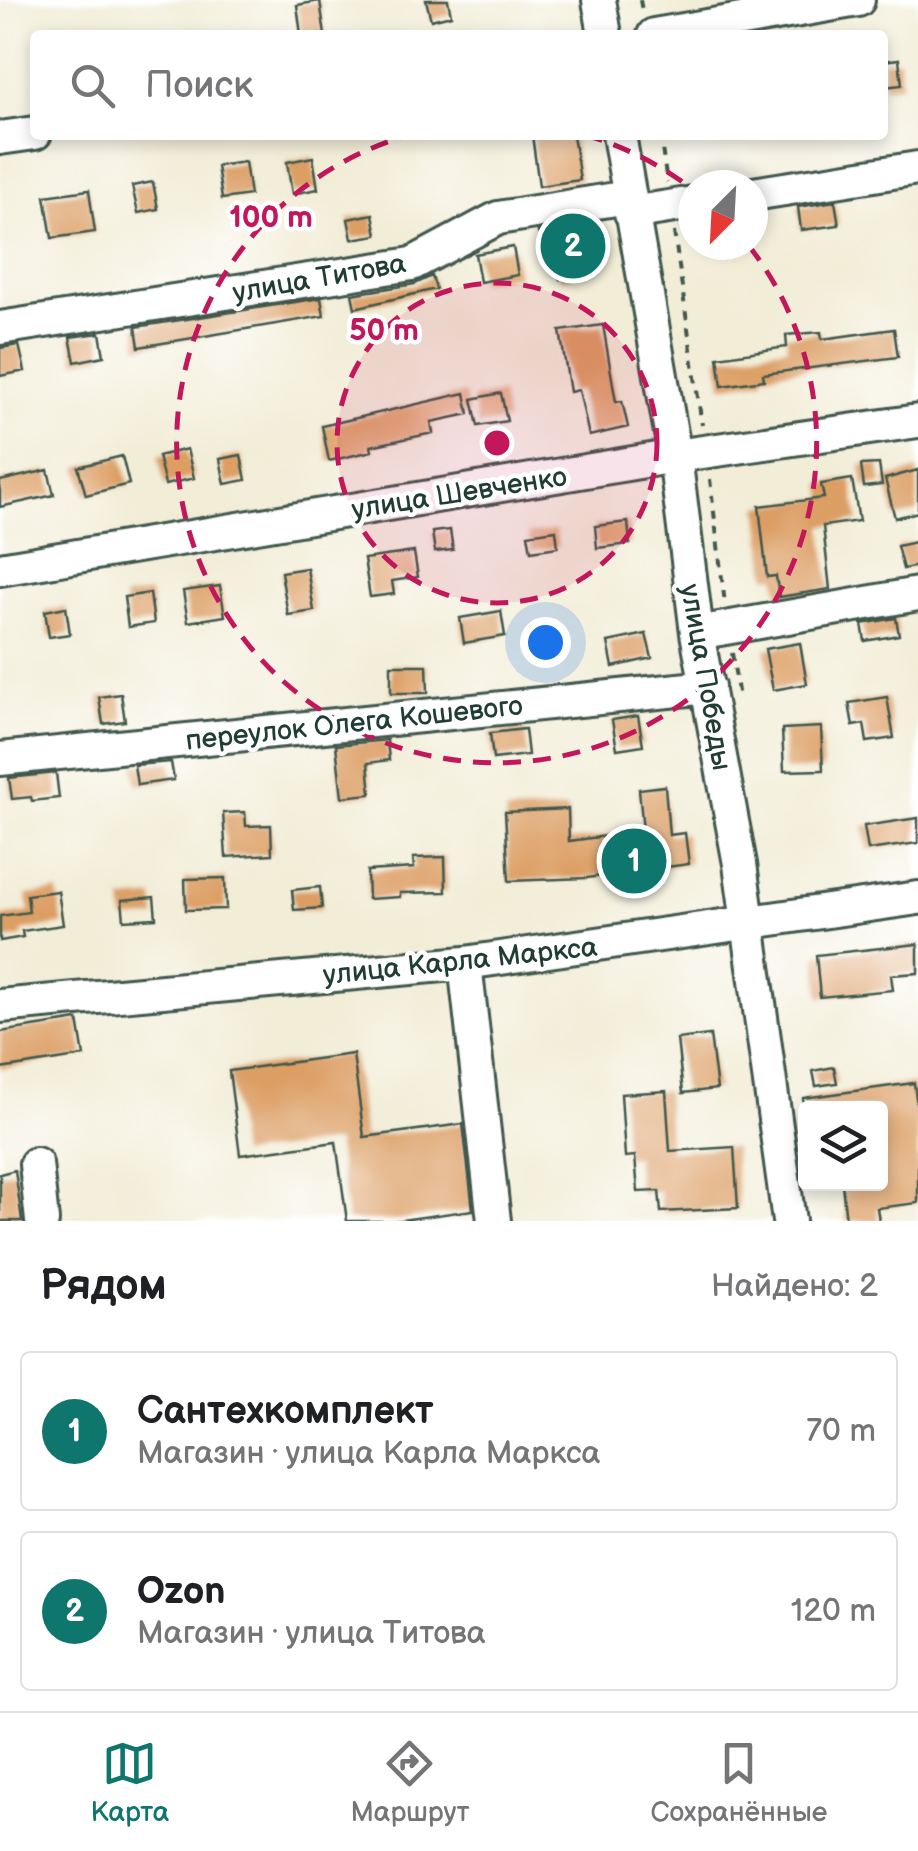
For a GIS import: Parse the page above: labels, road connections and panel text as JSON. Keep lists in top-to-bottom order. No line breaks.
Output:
{"streets":{"street":["улица Титова","улица Шевченко","улица Победы","переулок Олега Кошевого","улица Карла Маркса"]},"crossings":[["улица Титова","улица Победы"],["улица Шевченко","улица Победы"],["улица Победы","переулок Олега Кошевого"],["улица Победы","улица Карла Маркса"]],"north":"bottom left","page":{"search":"Поиск","pins":["2","1"],"heading":["Рядом","Найдено: 2"],"list":[{"mark":"1","name":"Сантехкомплект","note":"Магазин · улица Карла Маркса","value":"70 m"},{"mark":"2","name":"Ozon","note":"Магазин · улица Титова","value":"120 m"}],"nav":["Карта","Маршрут","Сохранённые"]},"rings":["100 m","50 m"]}
